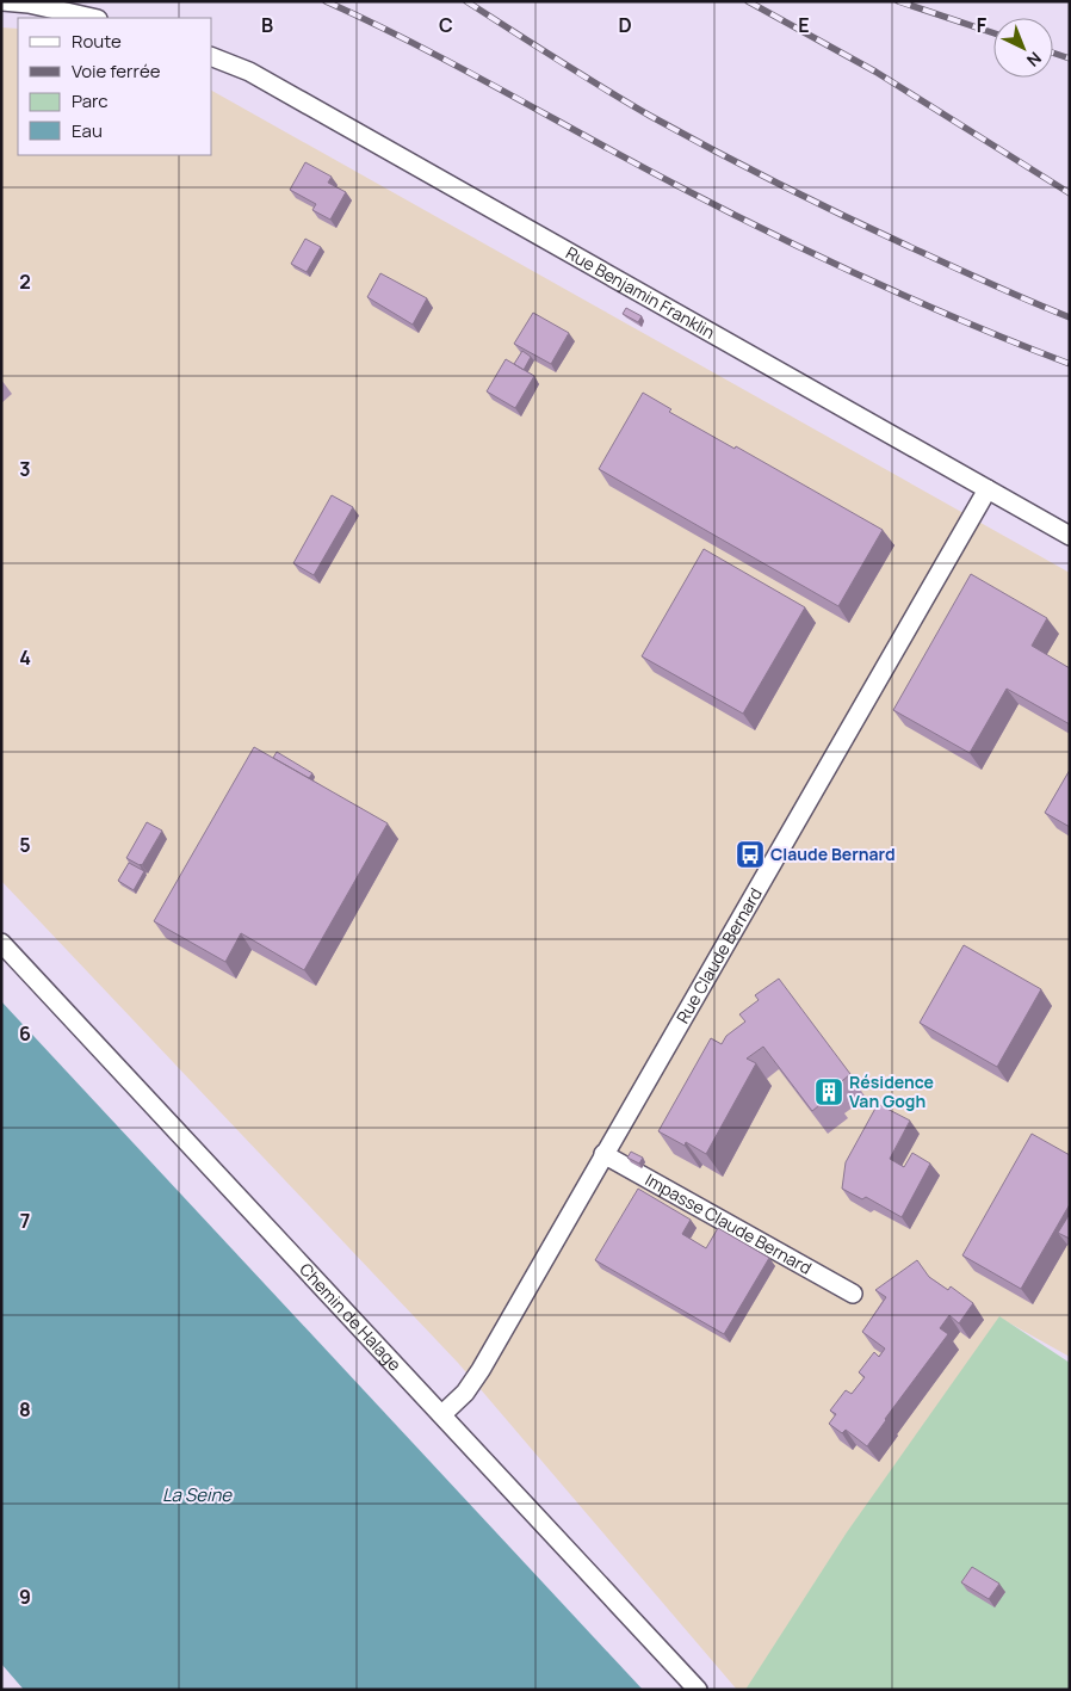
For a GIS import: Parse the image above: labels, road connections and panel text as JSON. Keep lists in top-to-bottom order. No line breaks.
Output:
{"streets":{"street":["Rue Benjamin Franklin","Rue Claude Bernard","Impasse Claude Bernard","Chemin de Halage"]},"crossings":[["Rue Benjamin Franklin","Rue Claude Bernard"],["Rue Claude Bernard","Impasse Claude Bernard"],["Rue Claude Bernard","Chemin de Halage"]],"water":["La Seine"],"places":{"bus stop":["Claude Bernard"],"building":["Résidence Van Gogh"]},"legend":["Route","Voie ferrée","Parc","Eau"],"north":"bottom right","grid":{"columns":["B","C","D","E","F"],"rows":["2","3","4","5","6","7","8","9"]}}
